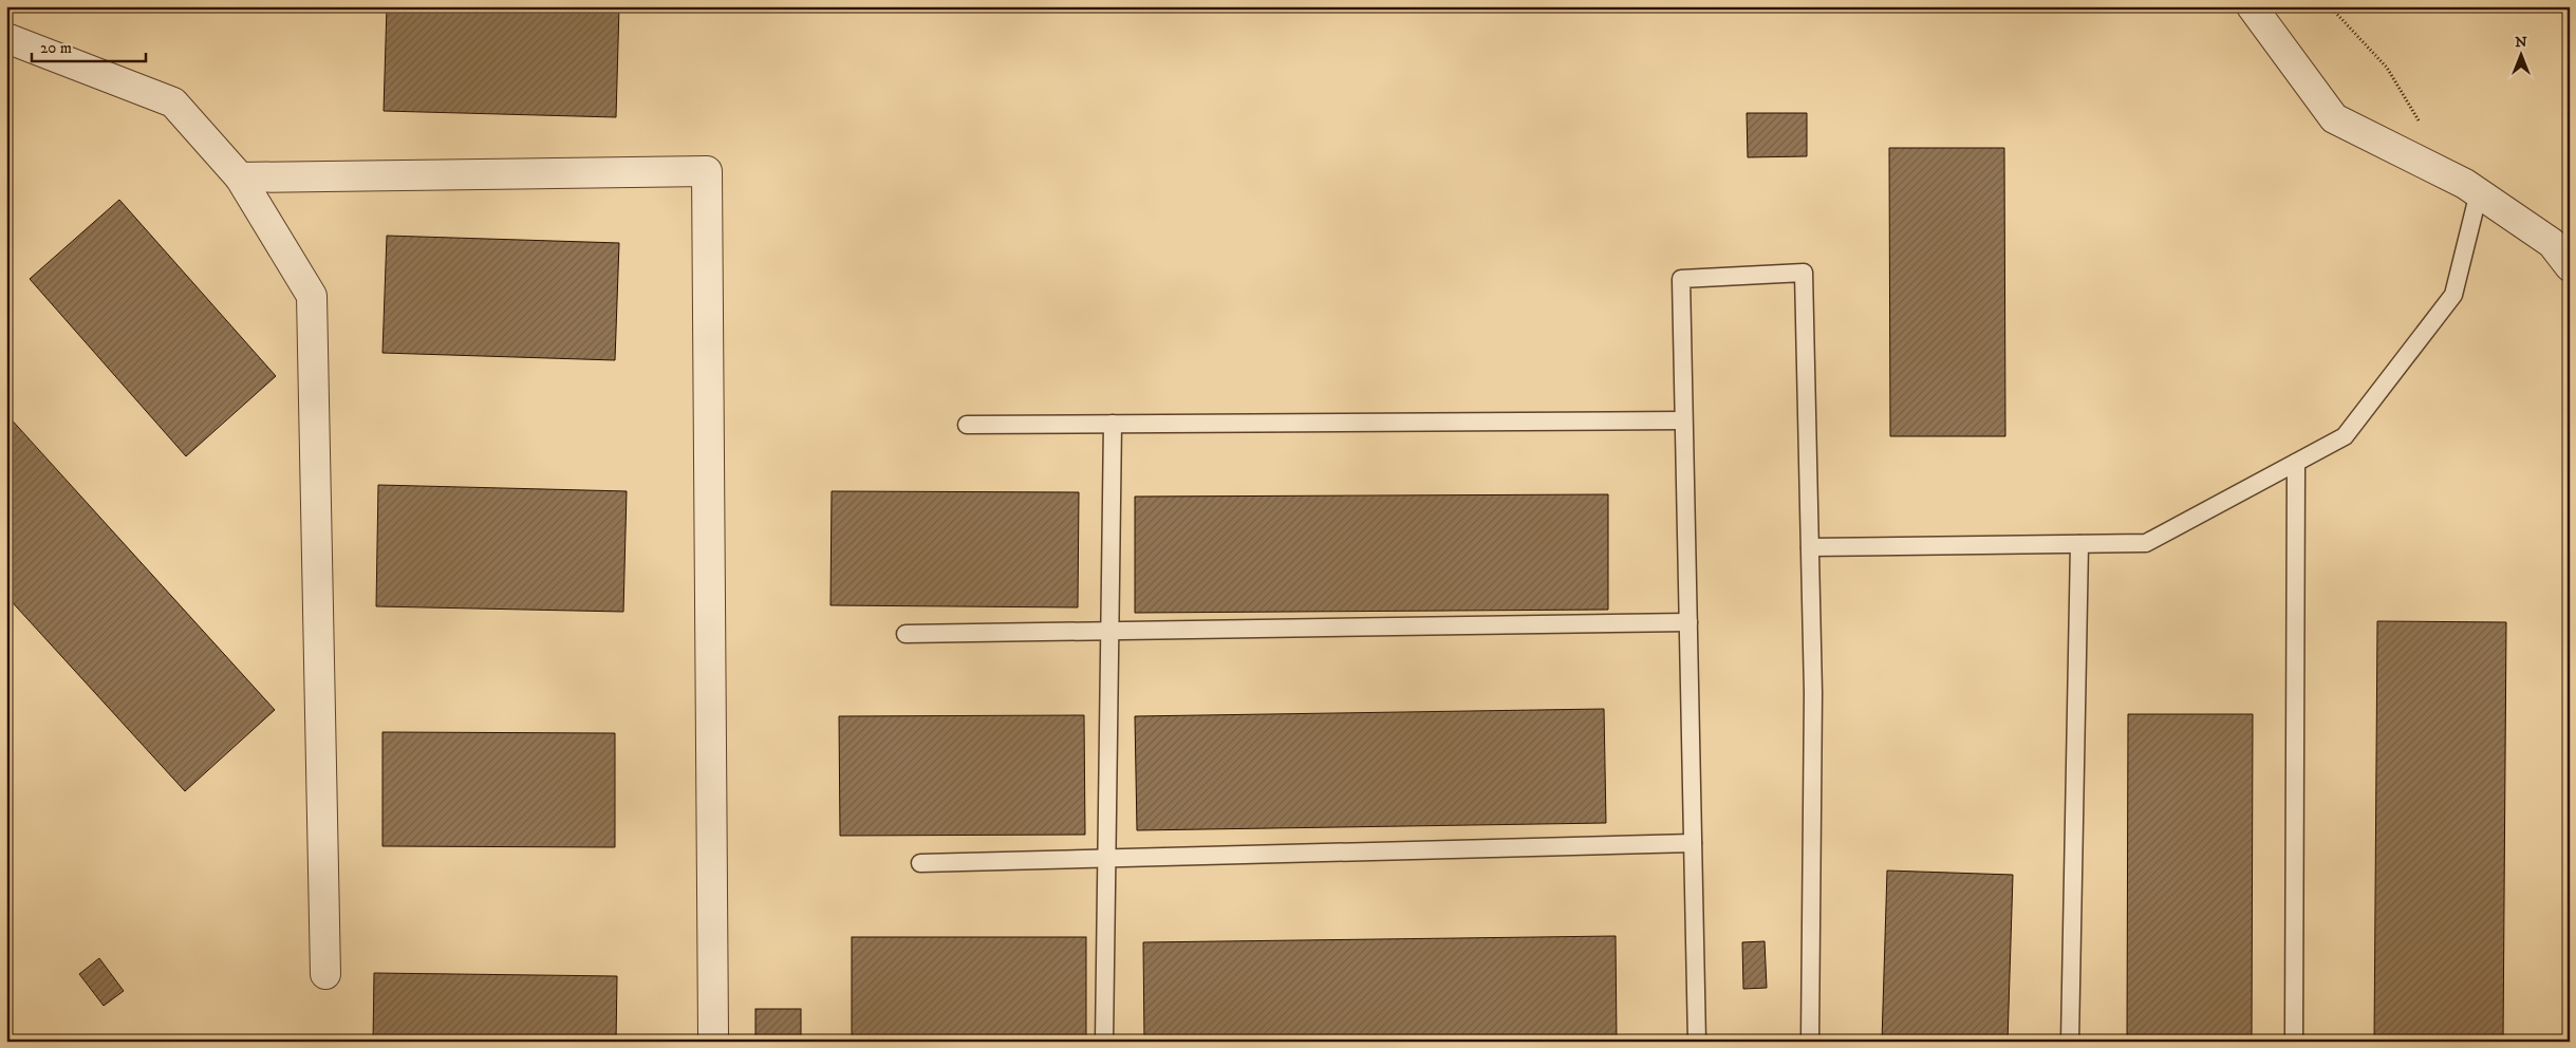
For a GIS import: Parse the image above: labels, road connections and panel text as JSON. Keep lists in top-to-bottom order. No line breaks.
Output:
{"scale_bar":"20 m","north":"top"}
